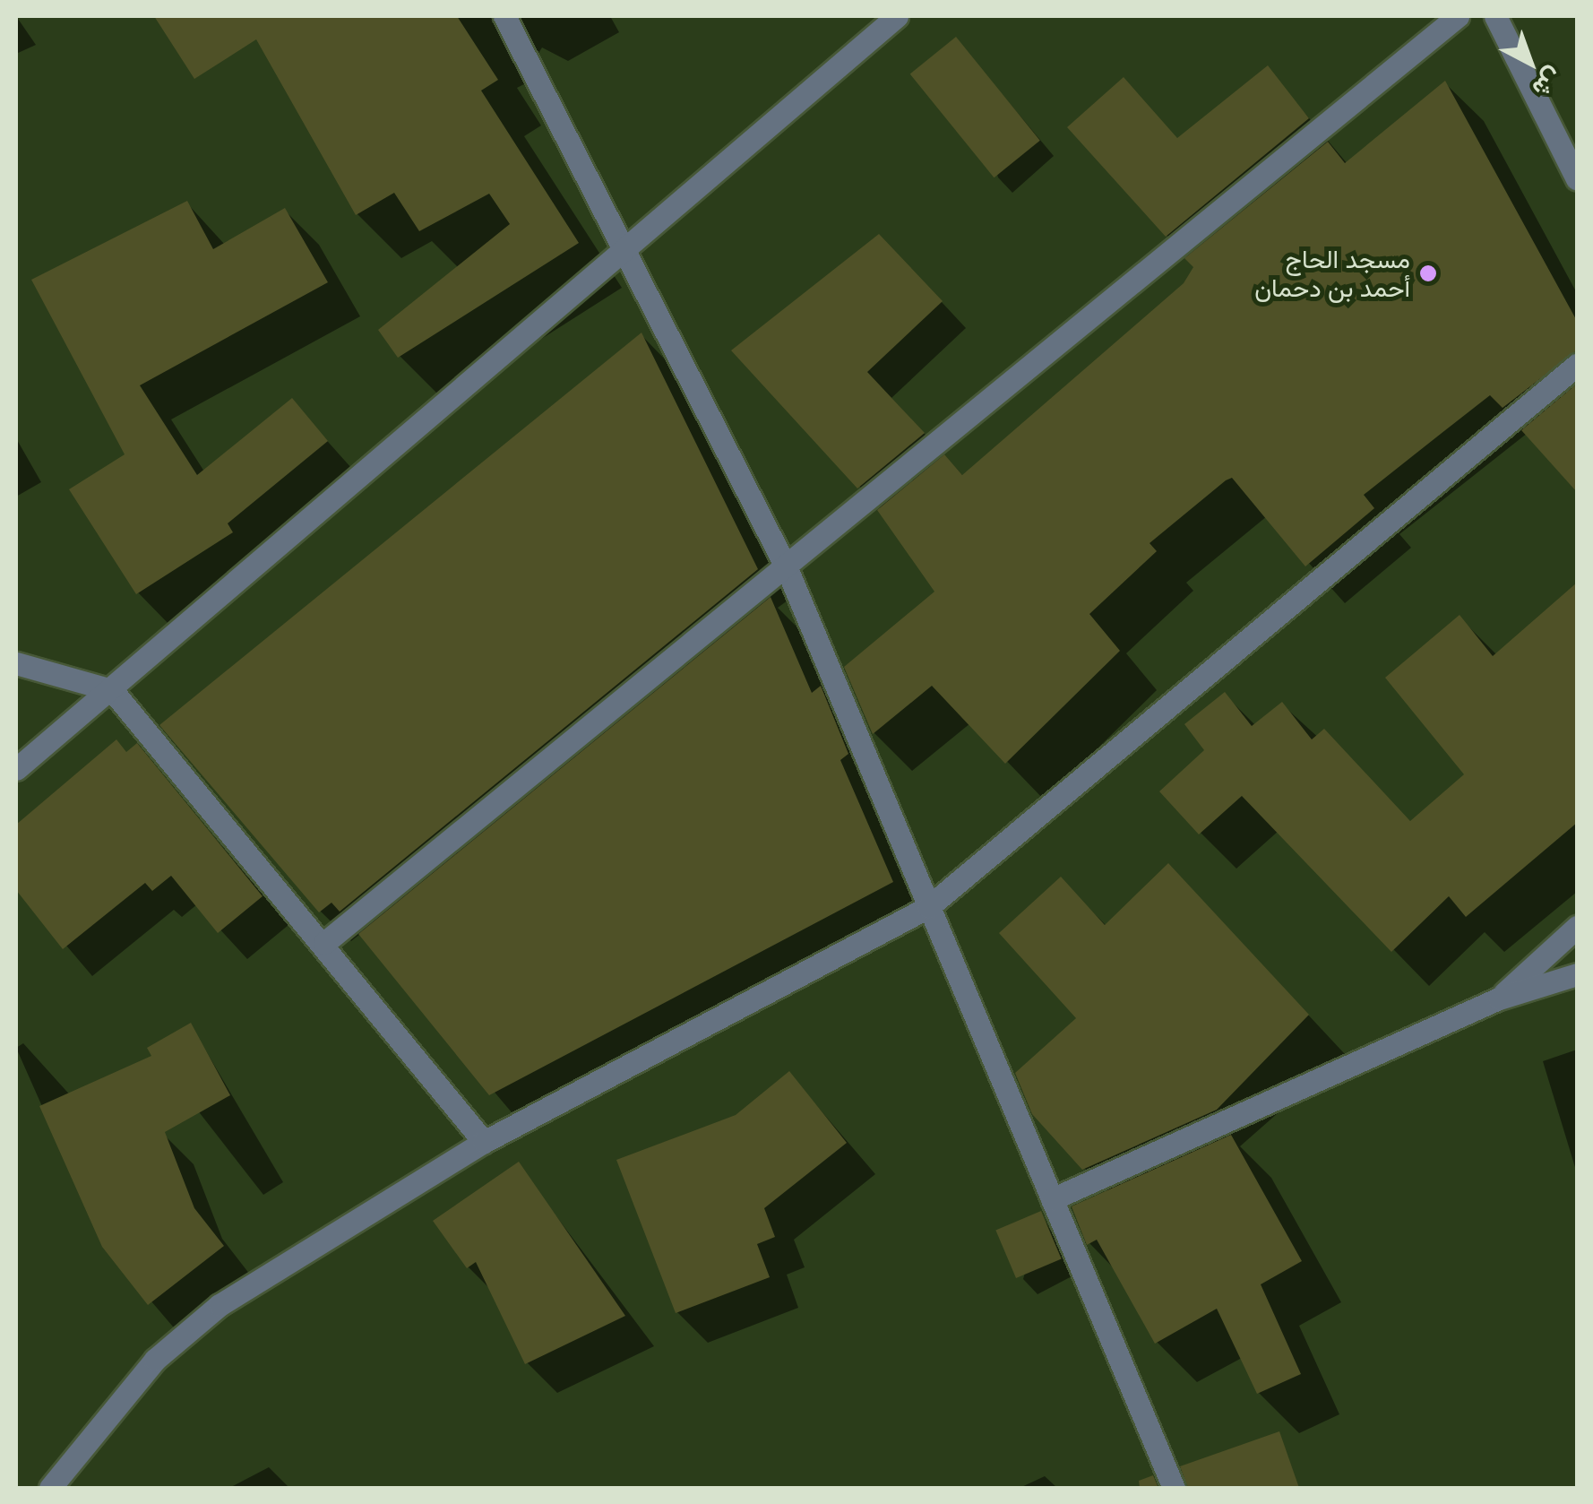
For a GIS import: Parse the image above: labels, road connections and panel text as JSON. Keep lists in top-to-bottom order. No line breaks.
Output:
{"places":["مسجد الحاج أحمد بن دحمان"],"north":"bottom right"}
